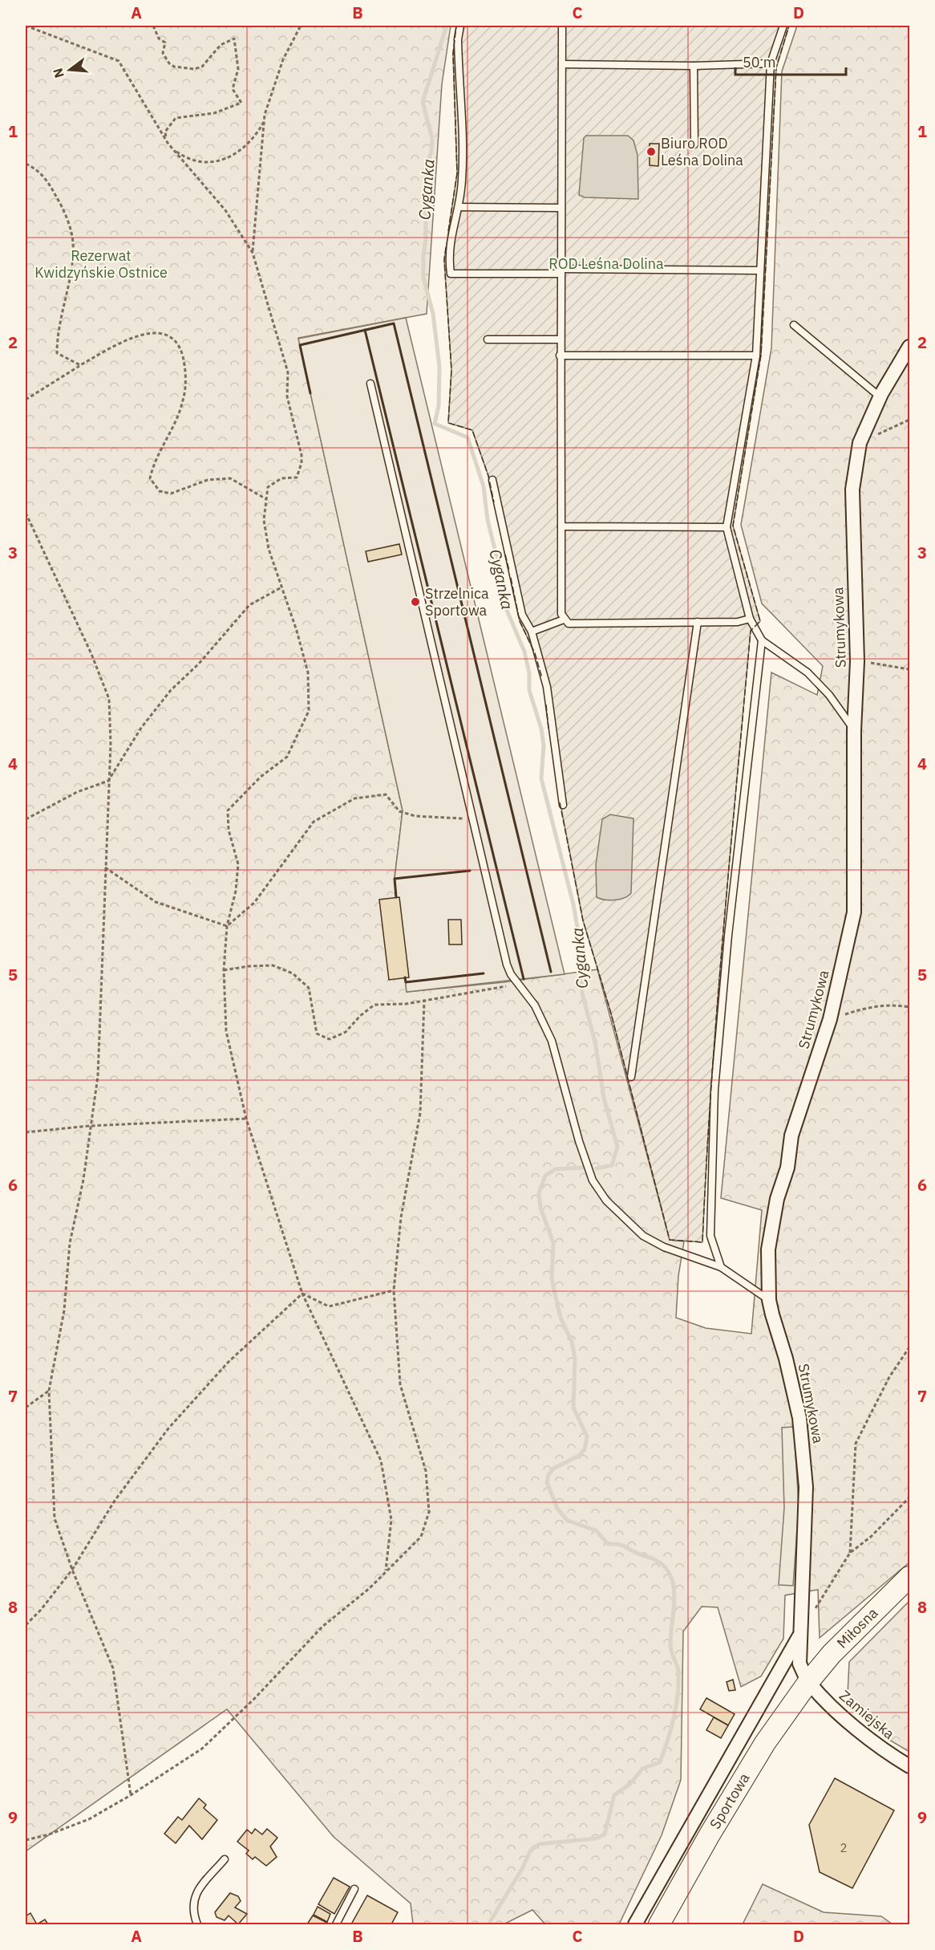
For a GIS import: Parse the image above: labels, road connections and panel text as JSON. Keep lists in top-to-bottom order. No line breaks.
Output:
{"streets":{"main road":["Miłosna","Sportowa"],"street":["Strumykowa","Zamiejska"]},"crossings":[["Strumykowa","Miłosna"],["Strumykowa","Zamiejska"],["Strumykowa","Sportowa"],["Miłosna","Zamiejska"],["Miłosna","Sportowa"],["Zamiejska","Sportowa"]],"water":["Cyganka"],"parks":["Rezerwat Kwidzyńskie Ostnice","ROD Leśna Dolina"],"places":["Biuro ROD Leśna Dolina","Strzelnica Sportowa"],"house_numbers":["2"],"scale_bar":"50 m","north":"left","grid":{"columns":["A","B","C","D"],"rows":["1","2","3","4","5","6","7","8","9"]}}
